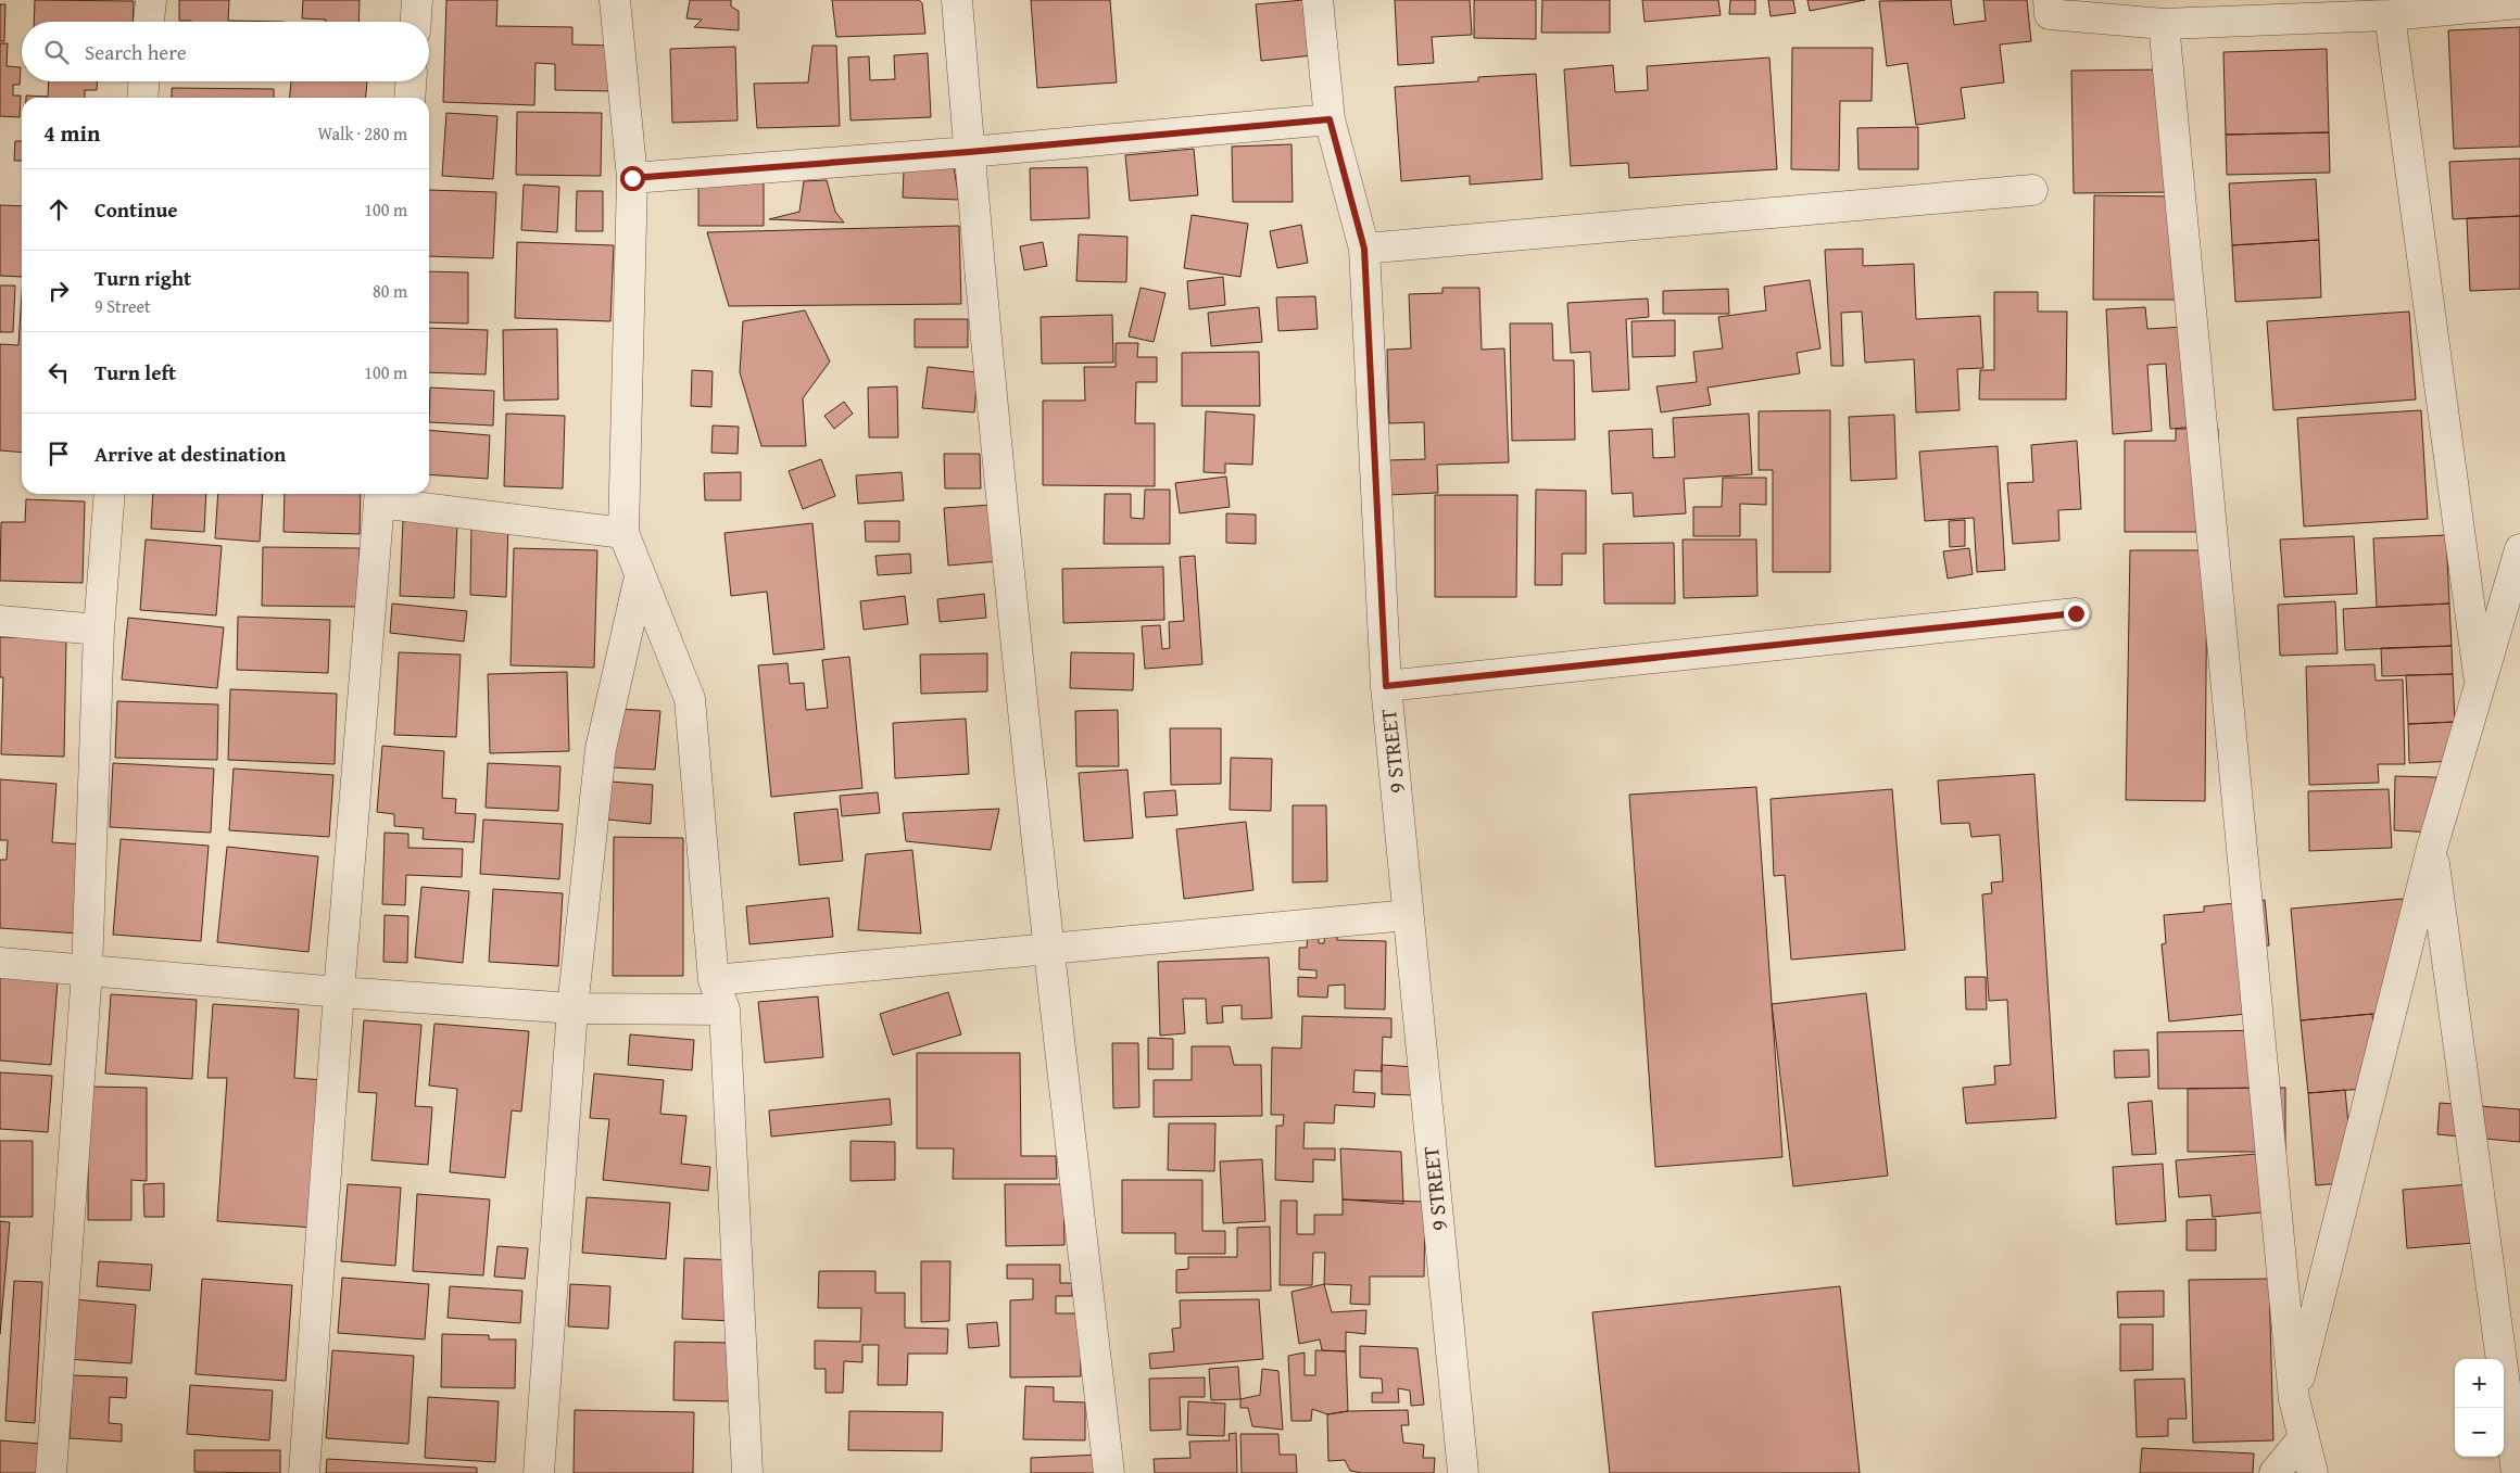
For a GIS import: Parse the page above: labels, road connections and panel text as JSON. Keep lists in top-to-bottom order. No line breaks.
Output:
{"streets":{"street":["9 STREET"]},"page":{"search":"Search here","heading":["4 min","Walk · 280 m"],"list":[["Continue","100 m"],["Turn right","9 Street","80 m"],["Turn left","100 m"],"Arrive at destination"],"map_buttons":["+","−"]}}
